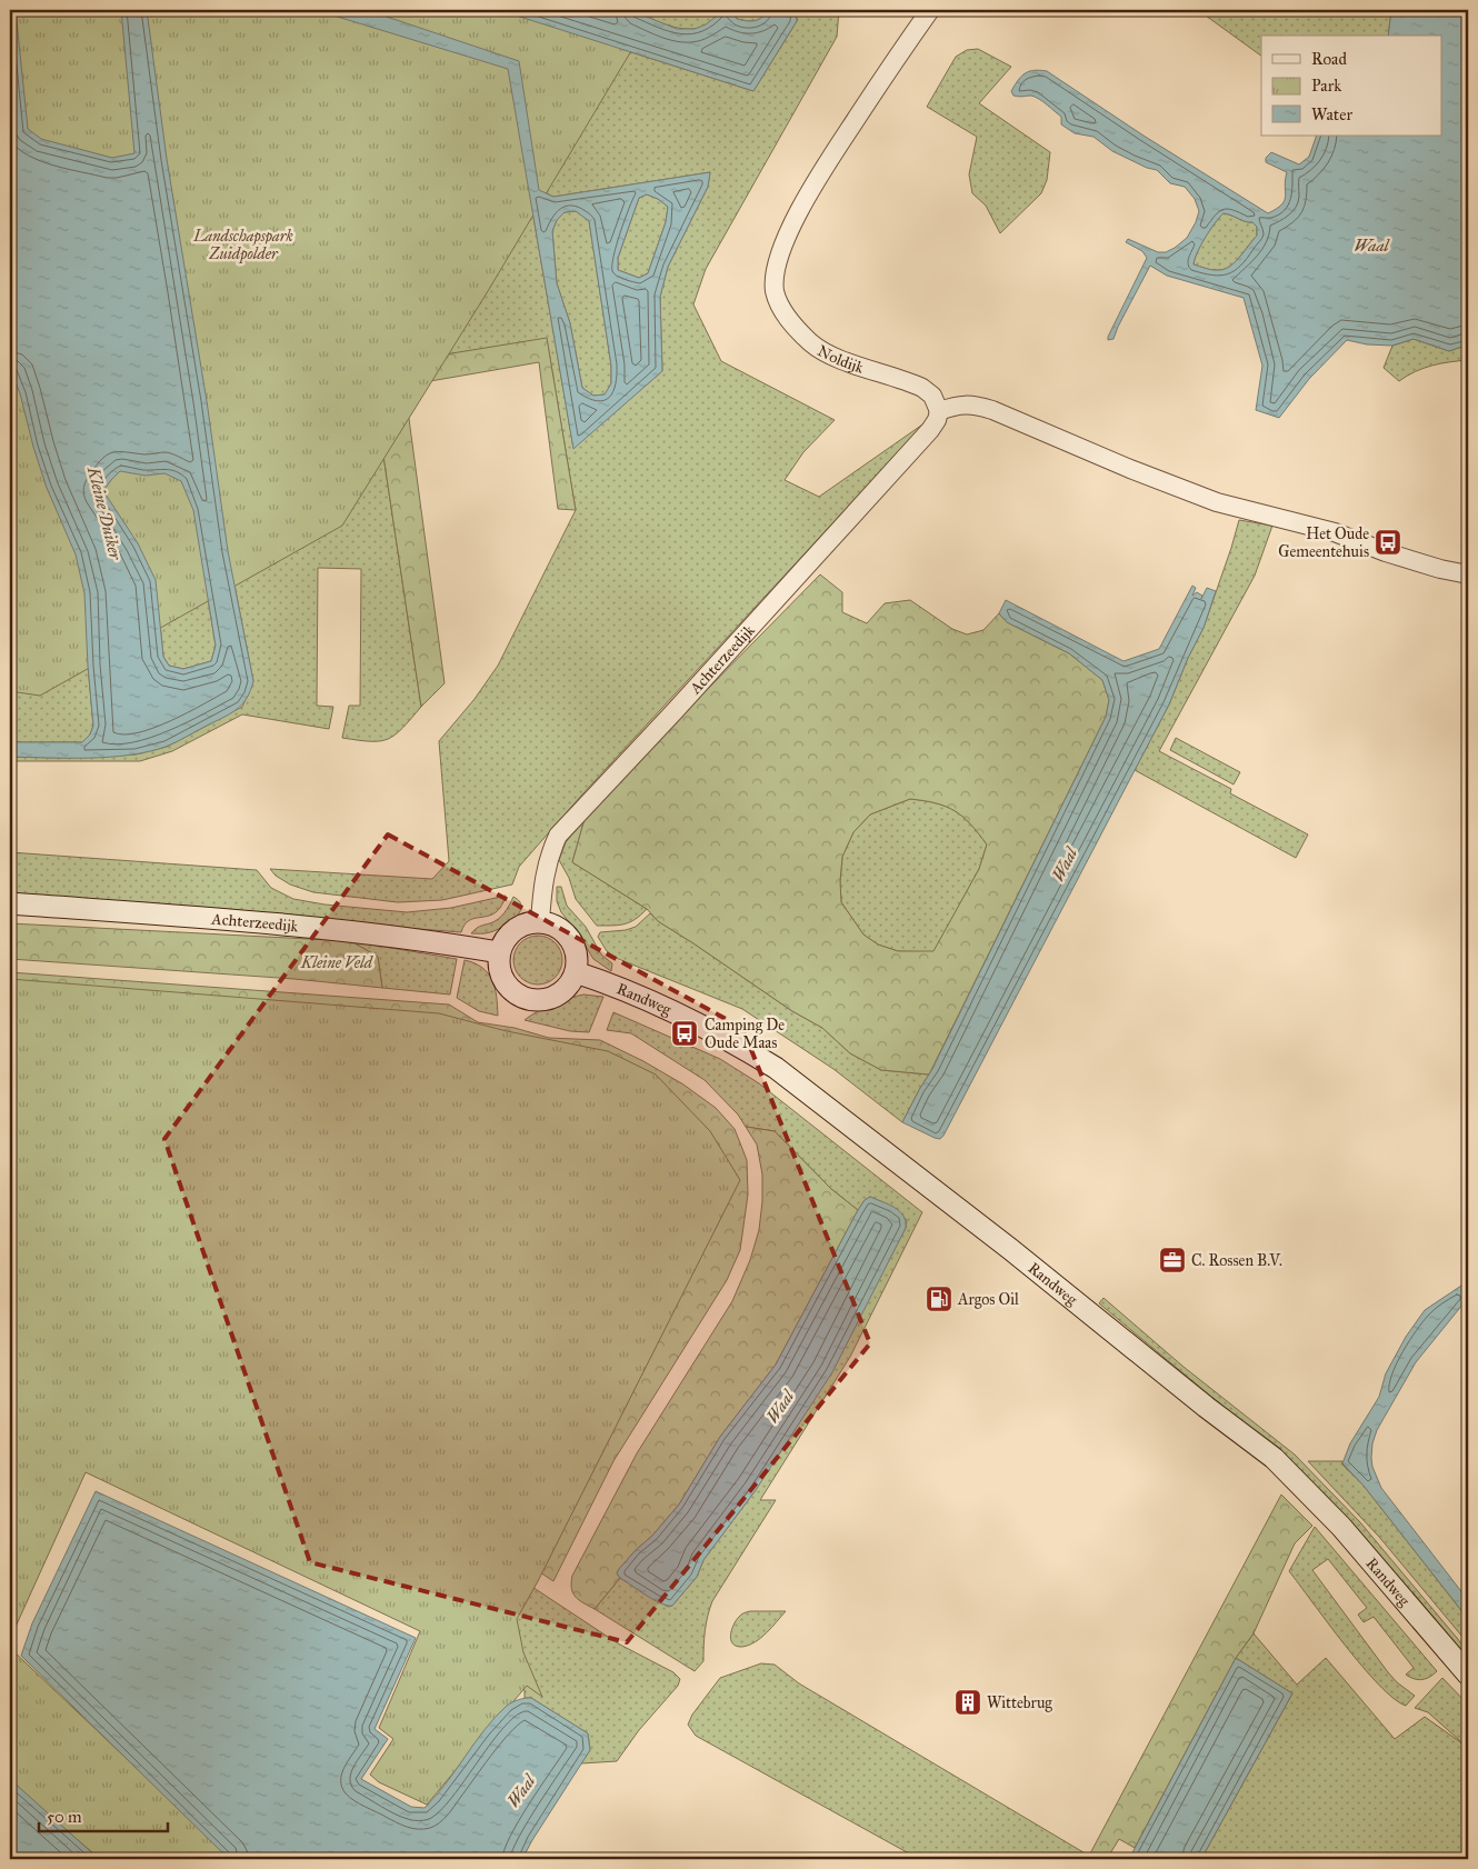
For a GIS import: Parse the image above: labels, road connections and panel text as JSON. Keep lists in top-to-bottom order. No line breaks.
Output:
{"streets":{"main road":["Achterzeedijk","Randweg"],"street":["Noldijk"]},"crossings":[["Noldijk","Achterzeedijk"],["Achterzeedijk","Randweg"]],"water":["Waal","Kleine Duiker"],"parks":["Landschapspark Zuidpolder","Kleine Veld"],"places":{"bus stop":["Het Oude Gemeentehuis","Camping De Oude Maas"],"office":["C. Rossen B.V."],"fuel station":["Argos Oil"],"building":["Wittebrug"]},"legend":["Road","Park","Water"],"scale_bar":"50 m"}
